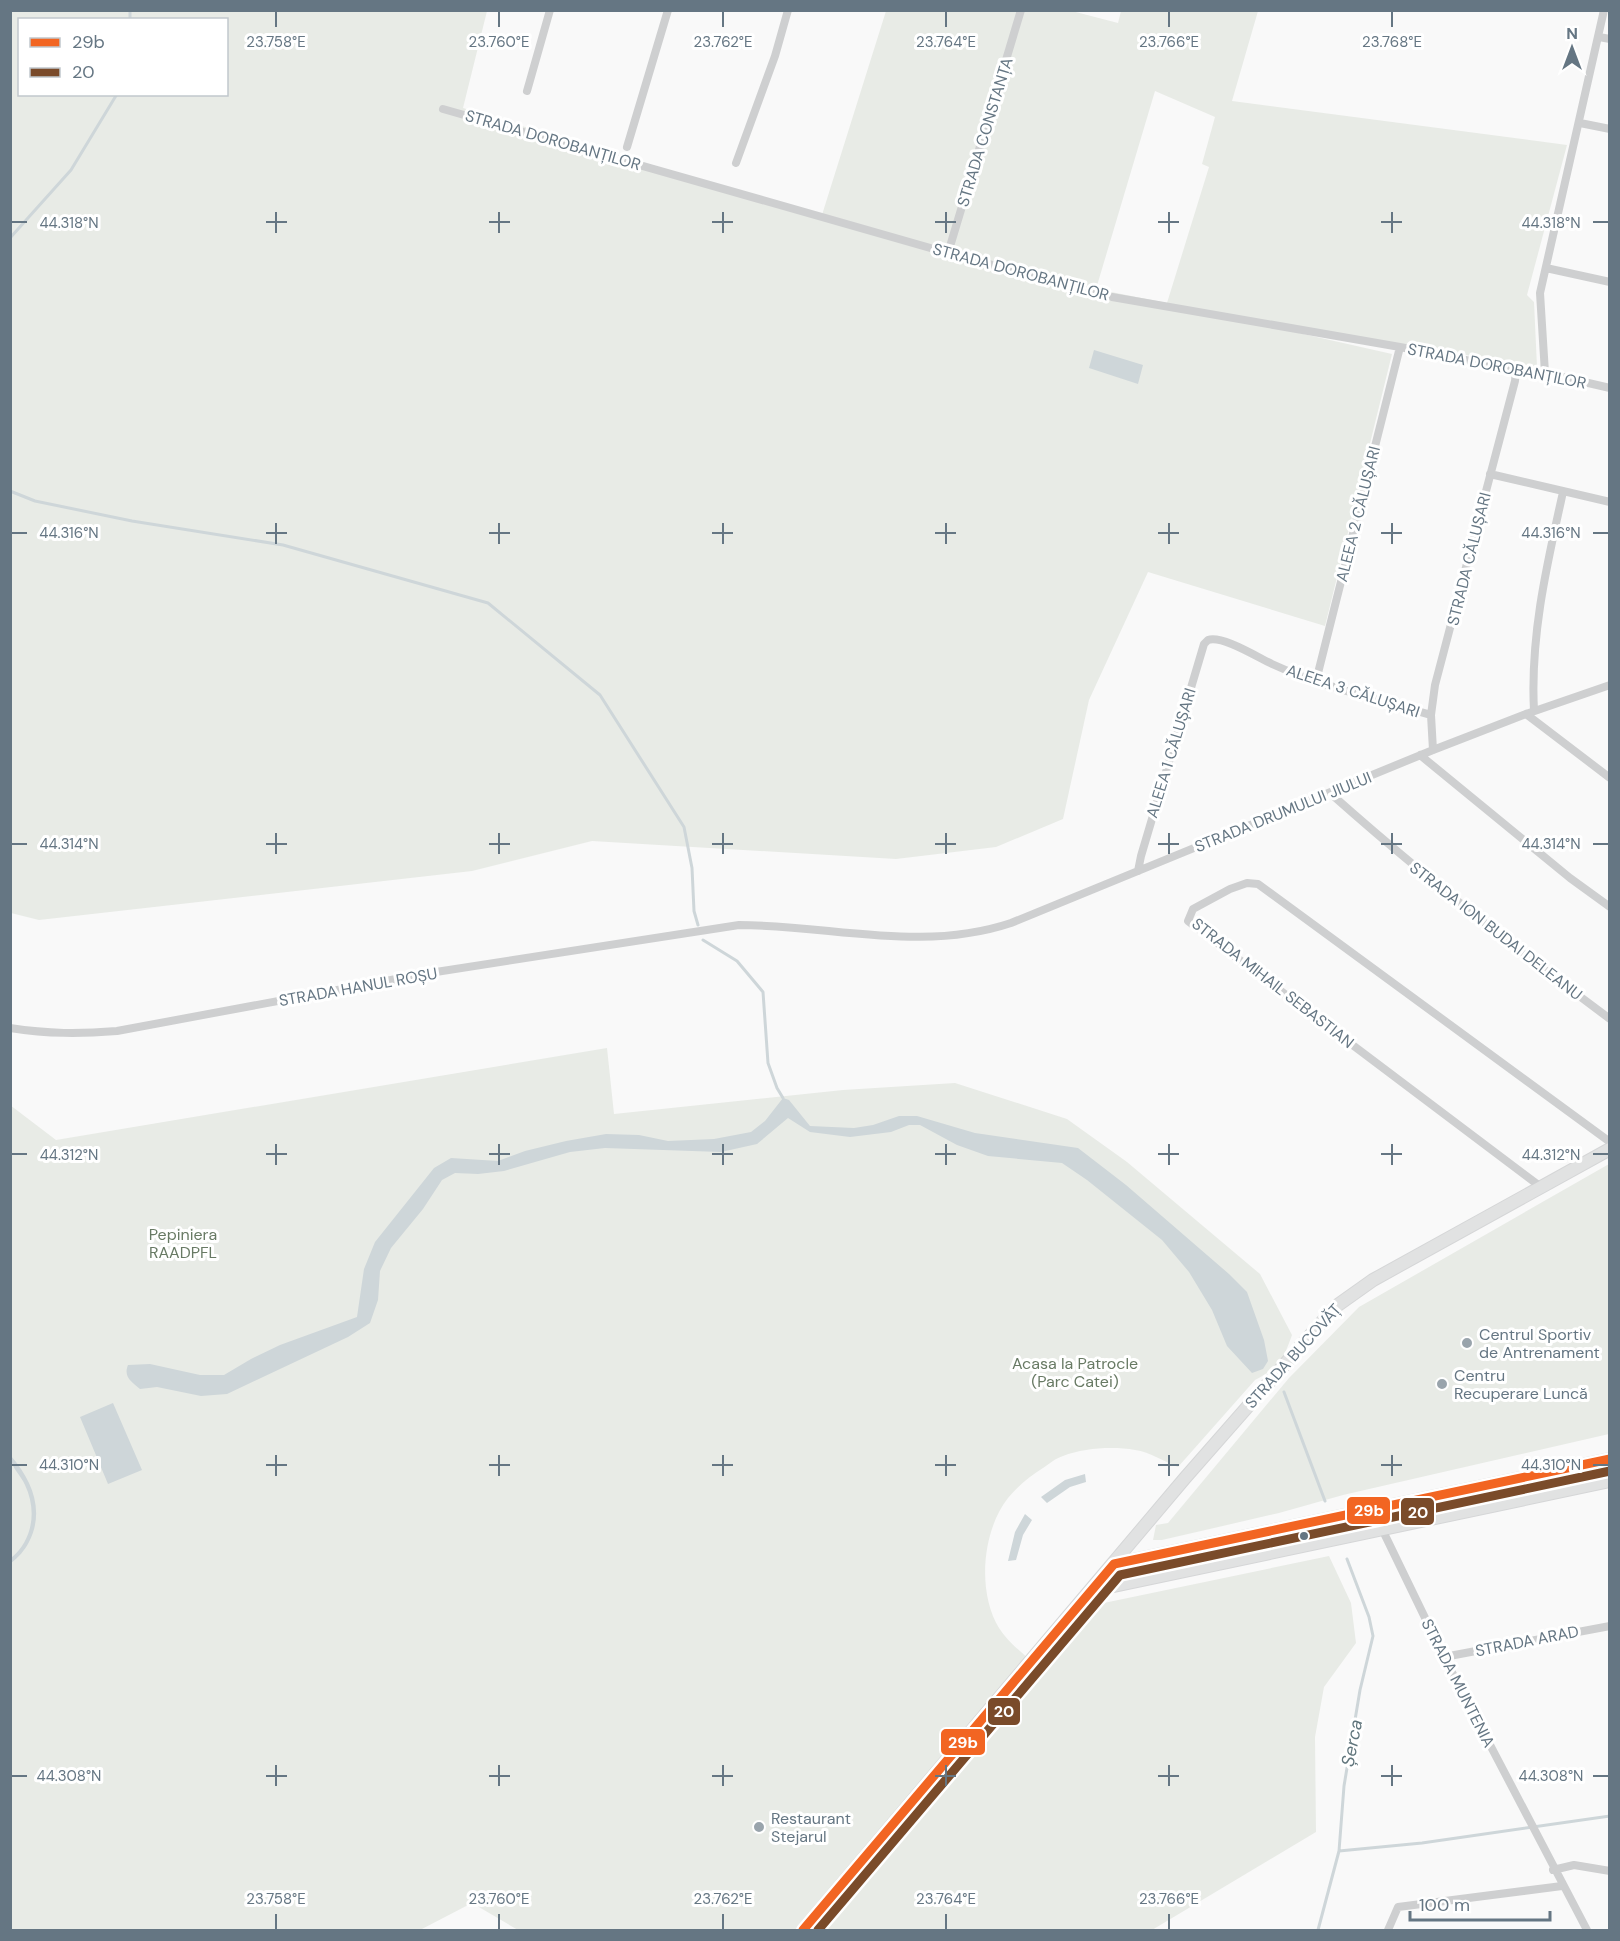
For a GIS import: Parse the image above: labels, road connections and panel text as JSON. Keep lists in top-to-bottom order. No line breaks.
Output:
{"streets":{"main road":["STRADA BUCOVĂȚ"],"street":["STRADA CONSTANȚA","STRADA DOROBANȚILOR","ALEEA 2 CĂLUȘARI","STRADA CĂLUȘARI","ALEEA 3 CĂLUȘARI","ALEEA 1 CĂLUȘARI","STRADA DRUMULUI JIULUI","STRADA ION BUDAI DELEANU","STRADA MIHAIL SEBASTIAN","STRADA HANUL ROȘU","STRADA ARAD","STRADA MUNTENIA"]},"crossings":[["STRADA CONSTANȚA","STRADA DOROBANȚILOR"],["STRADA DOROBANȚILOR","ALEEA 2 CĂLUȘARI"],["STRADA DOROBANȚILOR","STRADA CĂLUȘARI"],["ALEEA 2 CĂLUȘARI","ALEEA 3 CĂLUȘARI"],["STRADA CĂLUȘARI","ALEEA 3 CĂLUȘARI"],["STRADA CĂLUȘARI","STRADA DRUMULUI JIULUI"],["ALEEA 3 CĂLUȘARI","ALEEA 1 CĂLUȘARI"],["ALEEA 1 CĂLUȘARI","STRADA DRUMULUI JIULUI"],["STRADA DRUMULUI JIULUI","STRADA ION BUDAI DELEANU"],["STRADA DRUMULUI JIULUI","STRADA HANUL ROȘU"],["STRADA MIHAIL SEBASTIAN","STRADA BUCOVĂȚ"],["STRADA ARAD","STRADA MUNTENIA"]],"water":["Șerca"],"parks":["Pepiniera RAADPFL","Acasa la Patrocle (Parc Catei)"],"places":["Centrul Sportiv de Antrenament","Centru Recuperare Luncă","Restaurant Stejarul"],"lines":["transit line 29b","transit line 20"],"legend":["29b","20"],"scale_bar":"100 m","north":"top","coordinates":["23.758°E","23.760°E","23.762°E","23.764°E","23.766°E","23.768°E","44.318°N","44.316°N","44.314°N","44.312°N","44.310°N","44.308°N"]}
